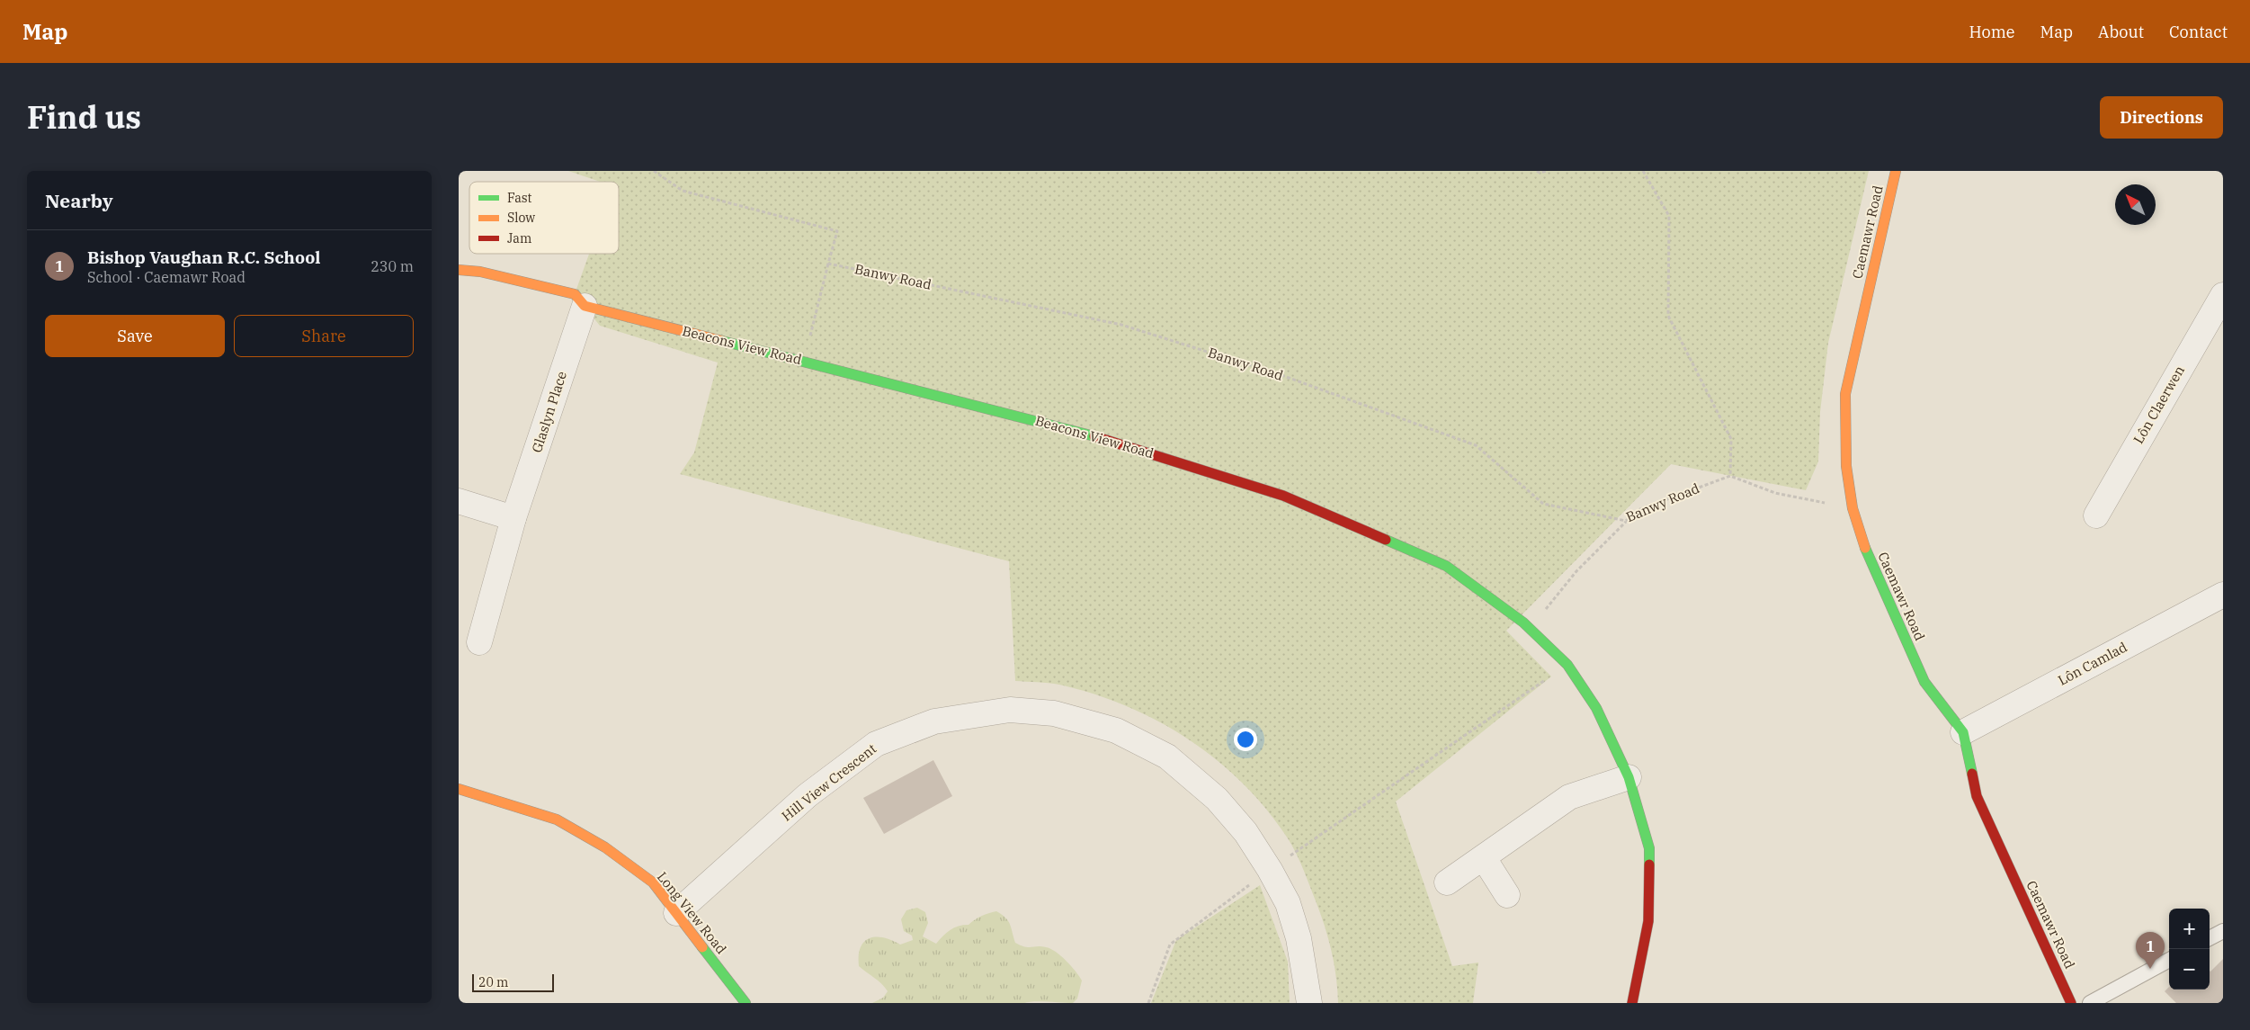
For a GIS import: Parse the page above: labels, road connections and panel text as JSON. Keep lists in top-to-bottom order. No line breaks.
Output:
{"streets":{"street":["Caemawr Road","Beacons View Road","Lôn Claerwen","Glaslyn Place","Lôn Camlad","Hill View Crescent","Long View Road"],"path":["Banwy Road"]},"crossings":[["Caemawr Road","Lôn Camlad"],["Beacons View Road","Glaslyn Place"],["Hill View Crescent","Long View Road"]],"legend":["Fast","Slow","Jam"],"scale_bar":"20 m","north":"top left","page":{"header":"Map","nav":["Home","Map","About","Contact"],"title":"Find us","buttons":["Directions",["Save","Share"]],"heading":"Nearby","list":[{"mark":"1","name":"Bishop Vaughan R.C. School","note":"School · Caemawr Road","value":"230 m"}],"map_buttons":["+","−"],"pins":"1","scale":"20 m"}}
